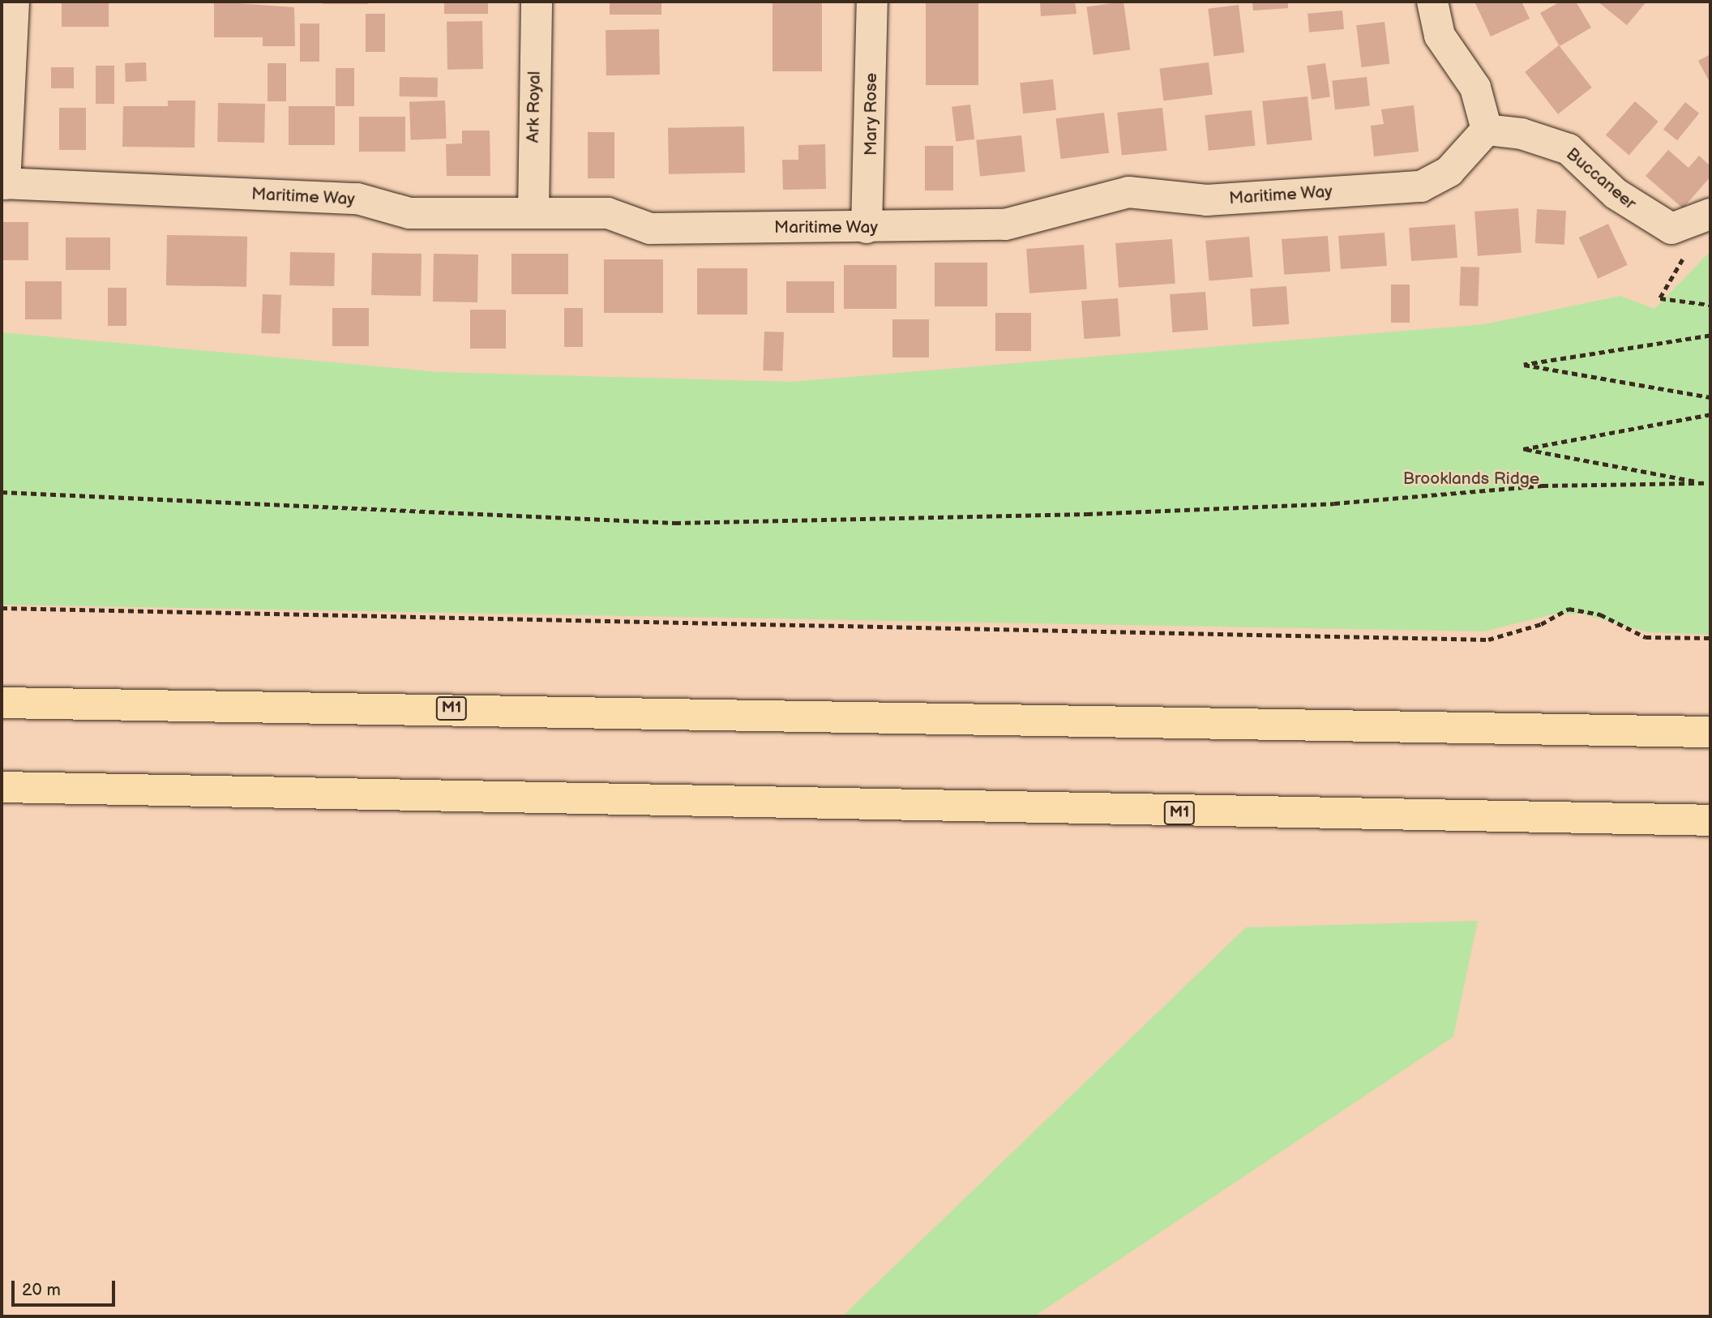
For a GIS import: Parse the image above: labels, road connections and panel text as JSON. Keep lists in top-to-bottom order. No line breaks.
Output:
{"streets":{"highway":["M1"],"street":["Ark Royal","Mary Rose","Buccaneer","Maritime Way"]},"crossings":[["Ark Royal","Maritime Way"],["Mary Rose","Maritime Way"],["Buccaneer","Maritime Way"]],"parks":["Brooklands Ridge"],"scale_bar":"20 m"}
